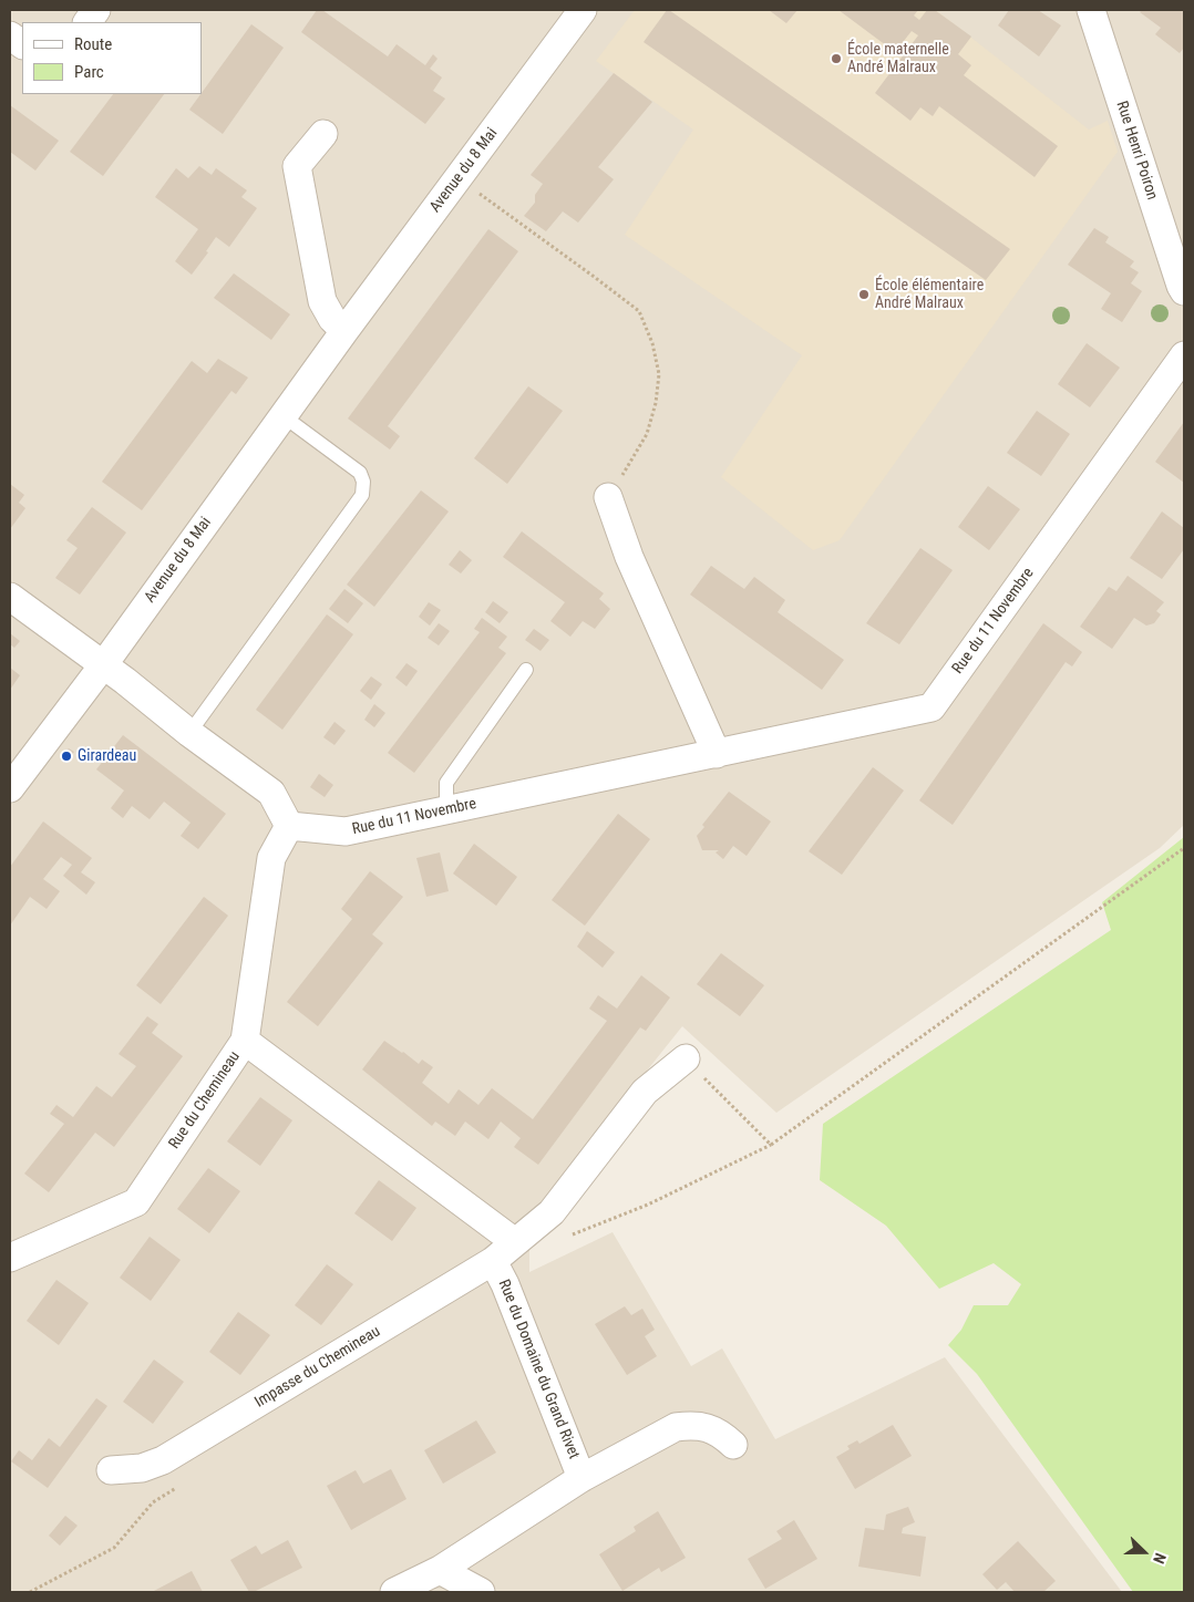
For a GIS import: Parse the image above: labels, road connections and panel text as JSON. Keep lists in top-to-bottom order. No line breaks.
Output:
{"streets":{"street":["Rue Henri Poiron","Avenue du 8 Mai","Rue du 11 Novembre","Rue du Chemineau","Impasse du Chemineau","Rue du Domaine du Grand Rivet"]},"crossings":[["Rue du 11 Novembre","Rue du Chemineau"],["Impasse du Chemineau","Rue du Domaine du Grand Rivet"]],"places":["École maternelle André Malraux","École élémentaire André Malraux","Girardeau"],"legend":["Route","Parc"],"north":"right"}
